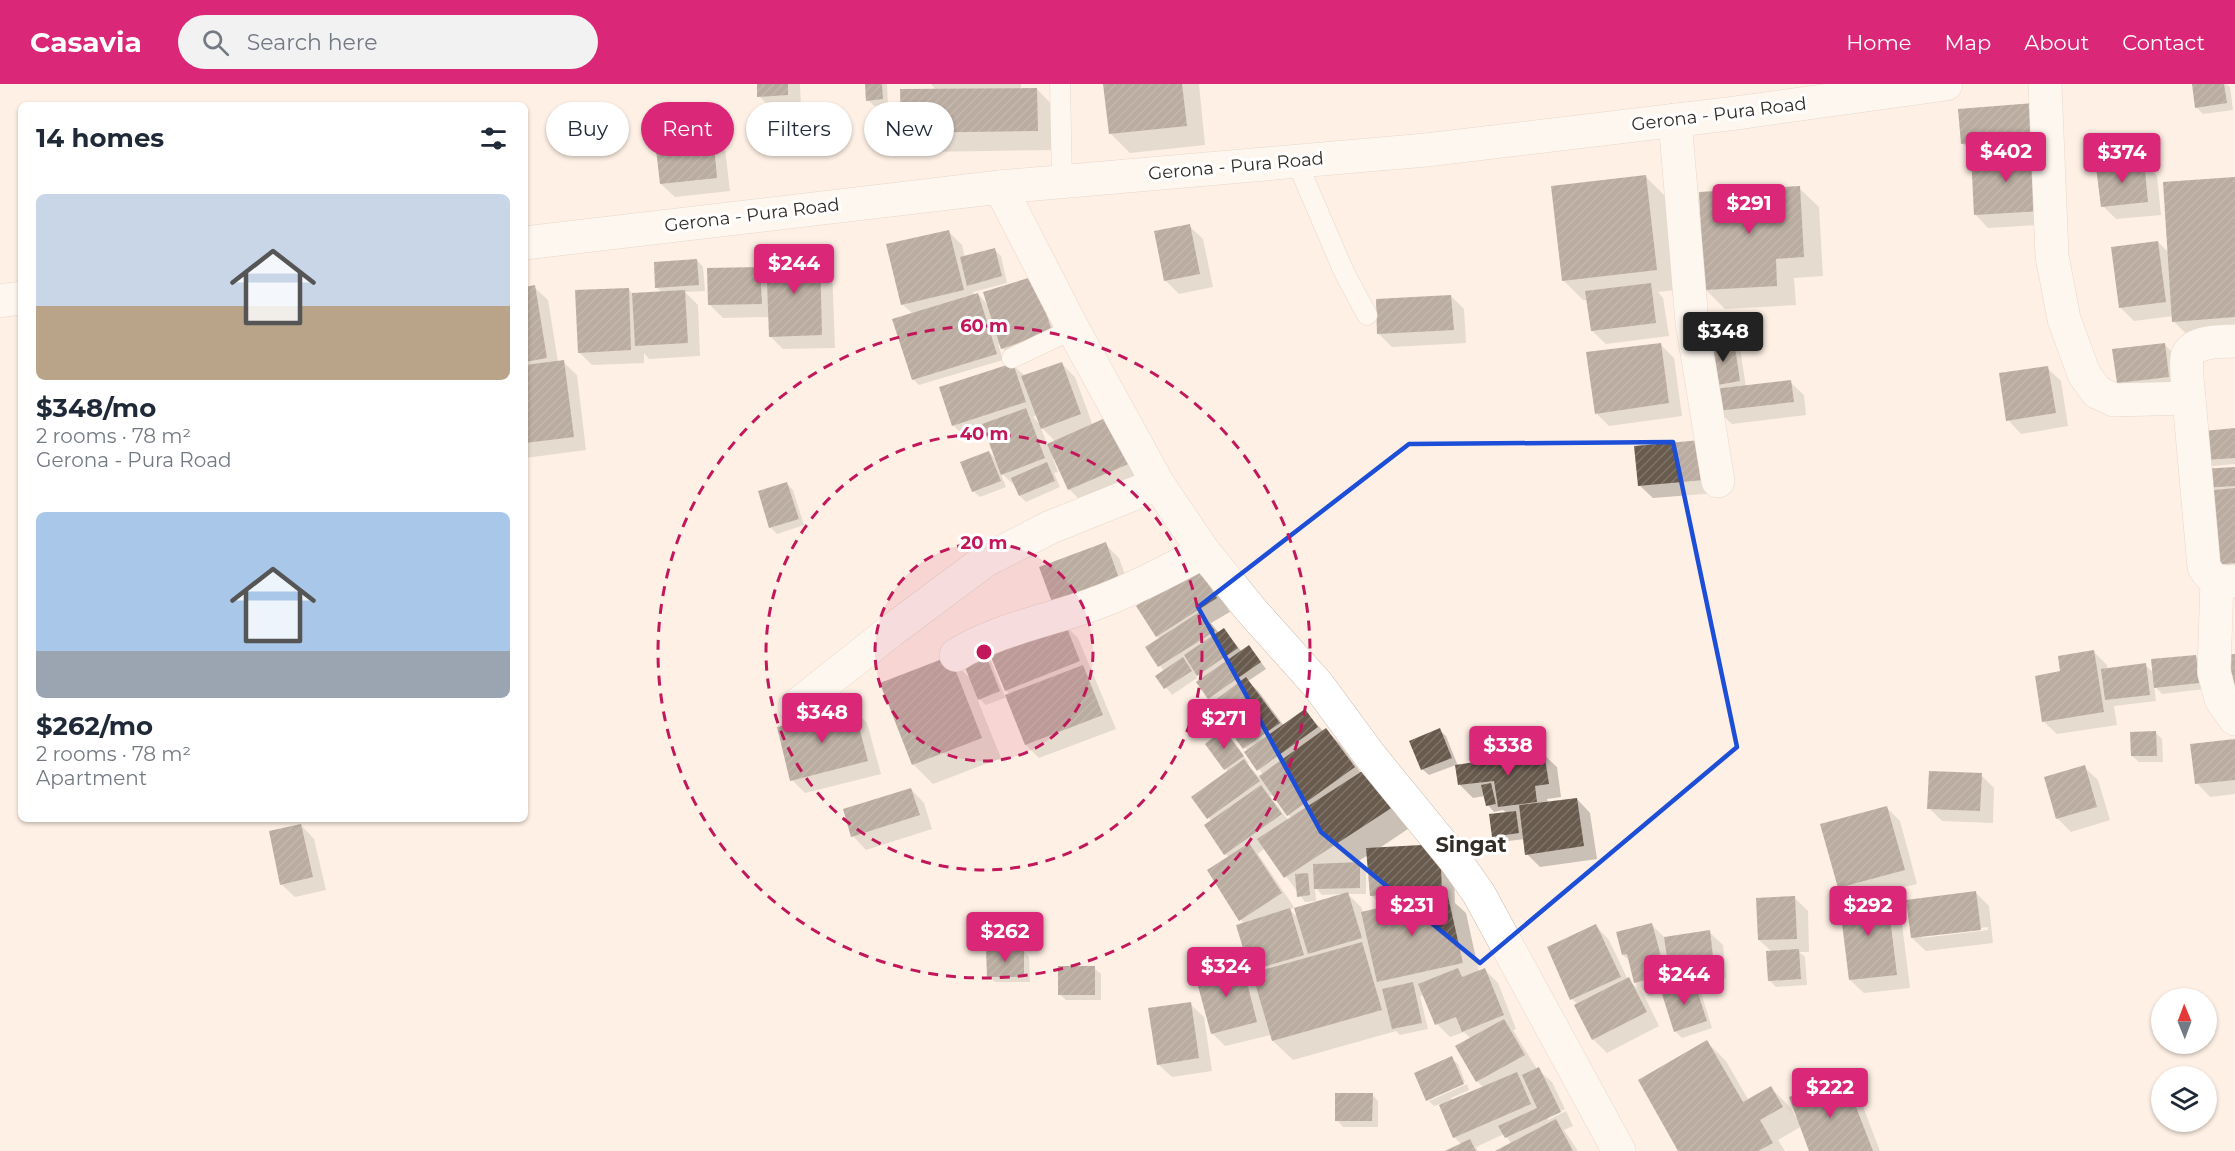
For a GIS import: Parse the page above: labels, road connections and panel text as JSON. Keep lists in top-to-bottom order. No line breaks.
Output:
{"streets":{"street":["Gerona - Pura Road"]},"districts":["Singat"],"north":"top","page":{"header":"Casavia","search":"Search here","nav":["Home","Map","About","Contact"],"chip":["Buy","Rent","Filters","New"],"heading":"14 homes","price":["$402","$374","$291","$244","$348","$348","$271","$338","$231","$292","$262","$324","$244","$222"],"list":[{"name":"$348/mo","note":"2 rooms · 78 m² · Gerona - Pura Road"},{"name":"$262/mo","note":"2 rooms · 78 m² · Apartment"}]},"rings":["60 m","40 m","20 m"]}
